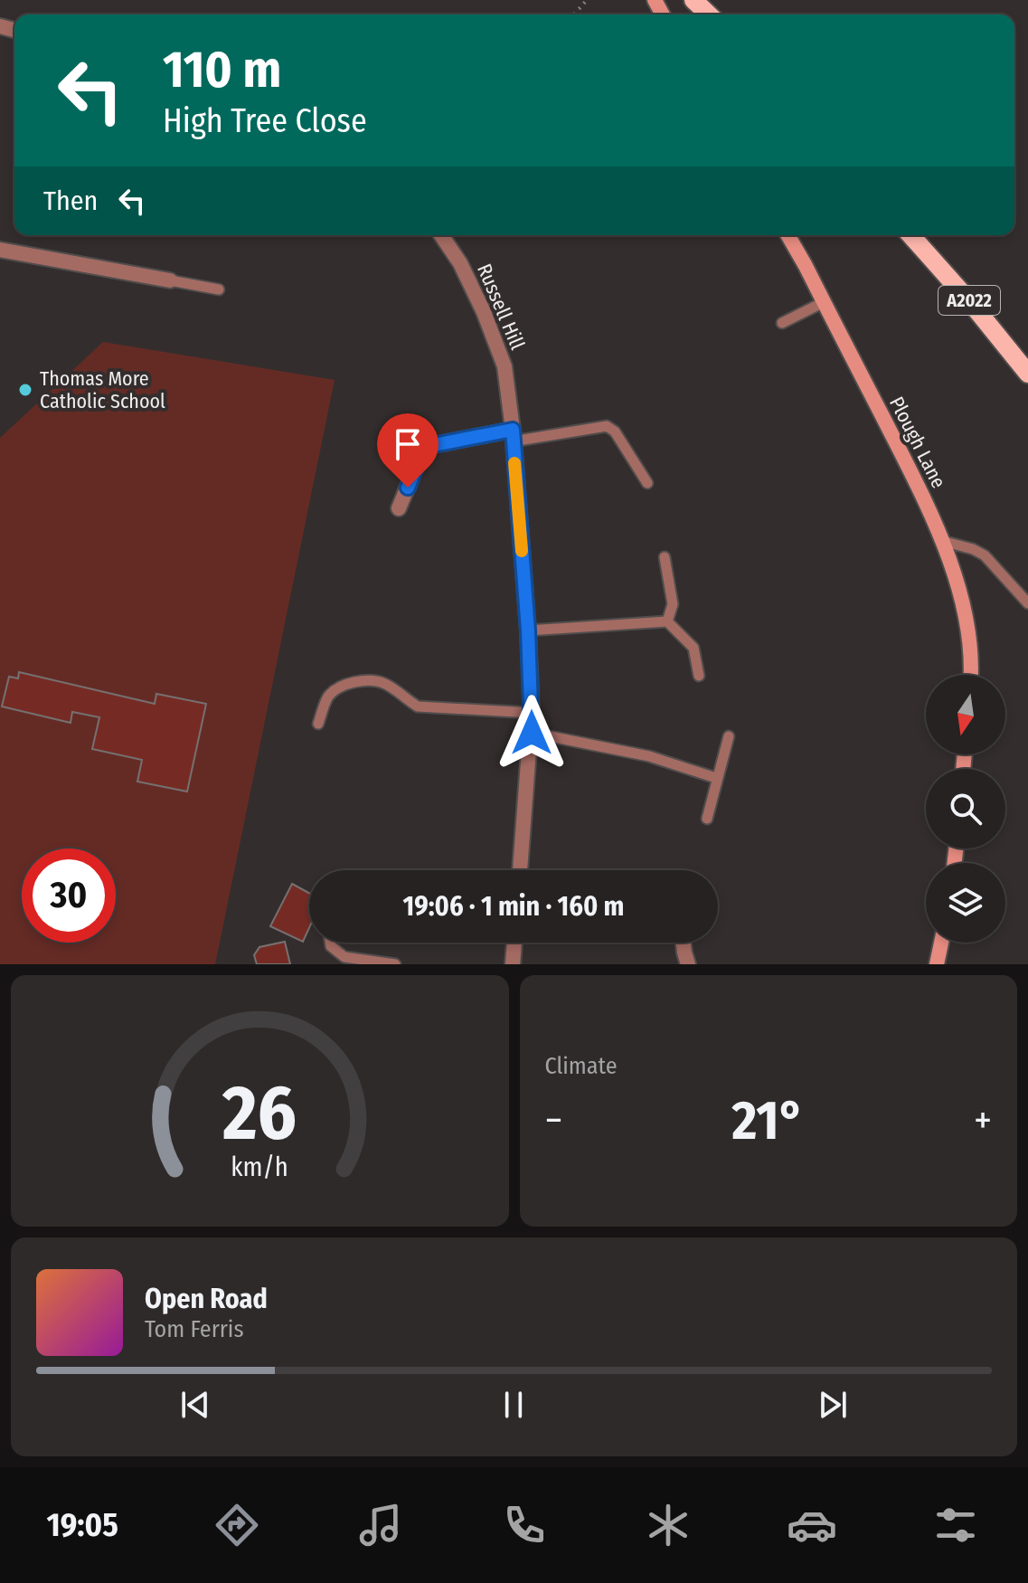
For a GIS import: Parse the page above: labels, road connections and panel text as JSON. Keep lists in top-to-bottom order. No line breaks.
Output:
{"streets":{"main road":["A2022","Plough Lane"],"street":["Russell Hill"]},"places":["Thomas More Catholic School"],"north":"bottom","page":{"turn":["110 m","High Tree Close"],"then":"Then","limit":"30","trip":"19:06 · 1 min · 160 m","tile":"Climate","heat":["−","21°","+"],"song":["Open Road","Tom Ferris"],"tabs":"19:05","gauge":["26","km/h"]}}
